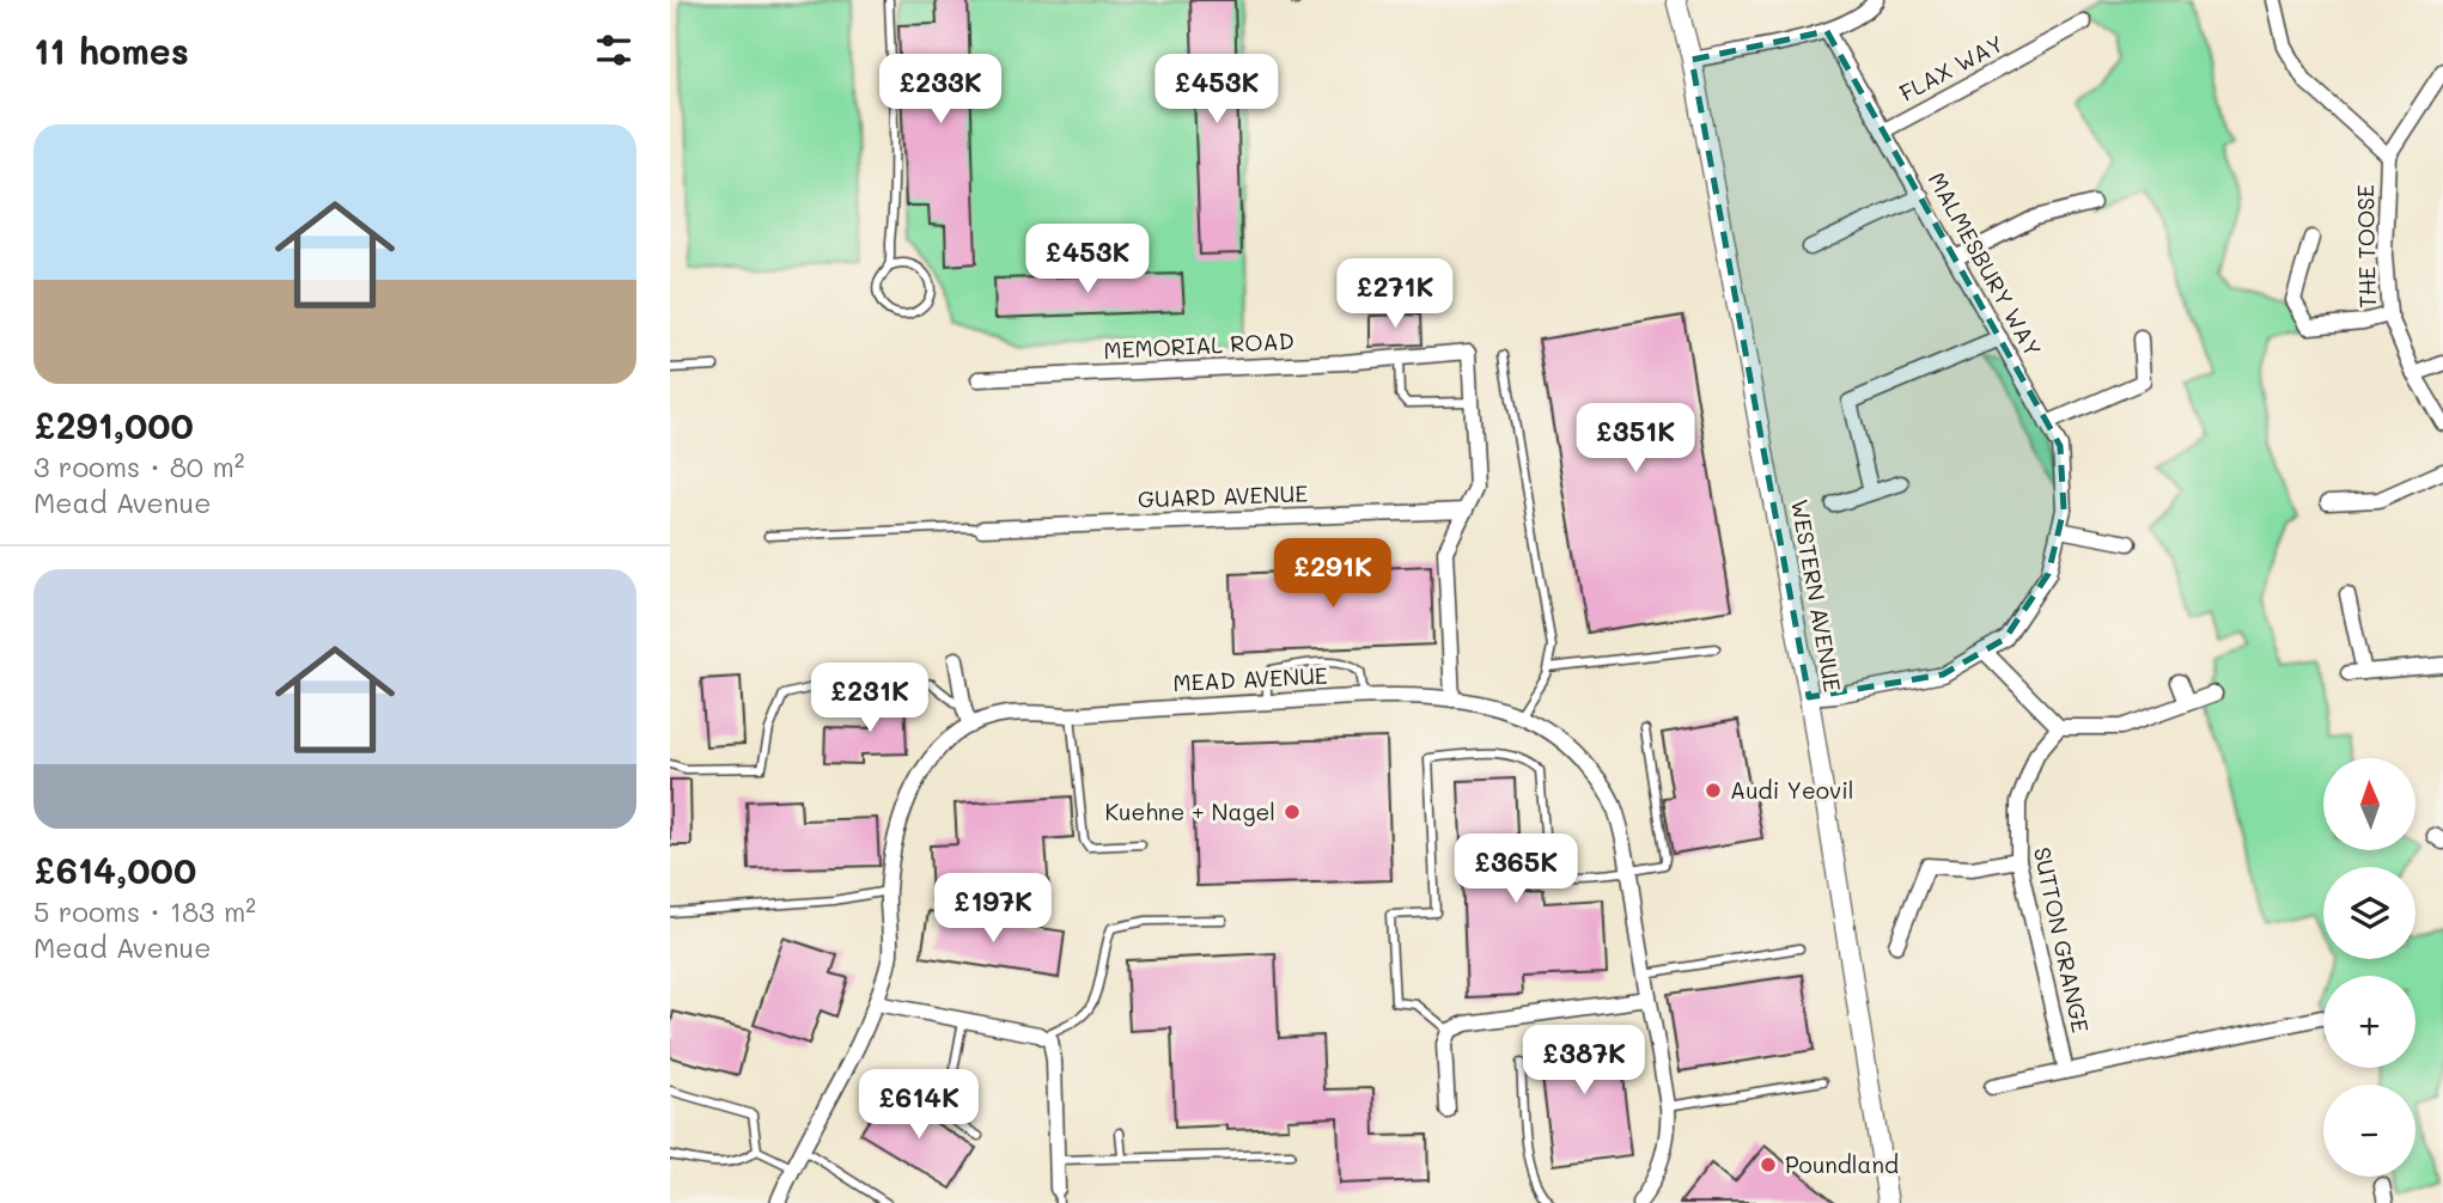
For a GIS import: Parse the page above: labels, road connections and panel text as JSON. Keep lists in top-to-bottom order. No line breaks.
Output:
{"streets":{"street":["FLAX WAY","THE TOOSE","MALMESBURY WAY","MEMORIAL ROAD","GUARD AVENUE","WESTERN AVENUE","MEAD AVENUE","SUTTON GRANGE"]},"crossings":[["FLAX WAY","MALMESBURY WAY"],["MALMESBURY WAY","WESTERN AVENUE"],["MEMORIAL ROAD","GUARD AVENUE"],["MEMORIAL ROAD","MEAD AVENUE"]],"places":["Audi Yeovil","Kuehne + Nagel","Poundland"],"north":"top","page":{"heading":"11 homes","price":["£233K","£453K","£453K","£271K","£351K","£291K","£231K","£365K","£197K","£387K","£614K"],"list":[{"name":"£291,000","note":"3 rooms · 80 m² · Mead Avenue"},{"name":"£614,000","note":"5 rooms · 183 m² · Mead Avenue"}],"map_buttons":["+","−"]}}
